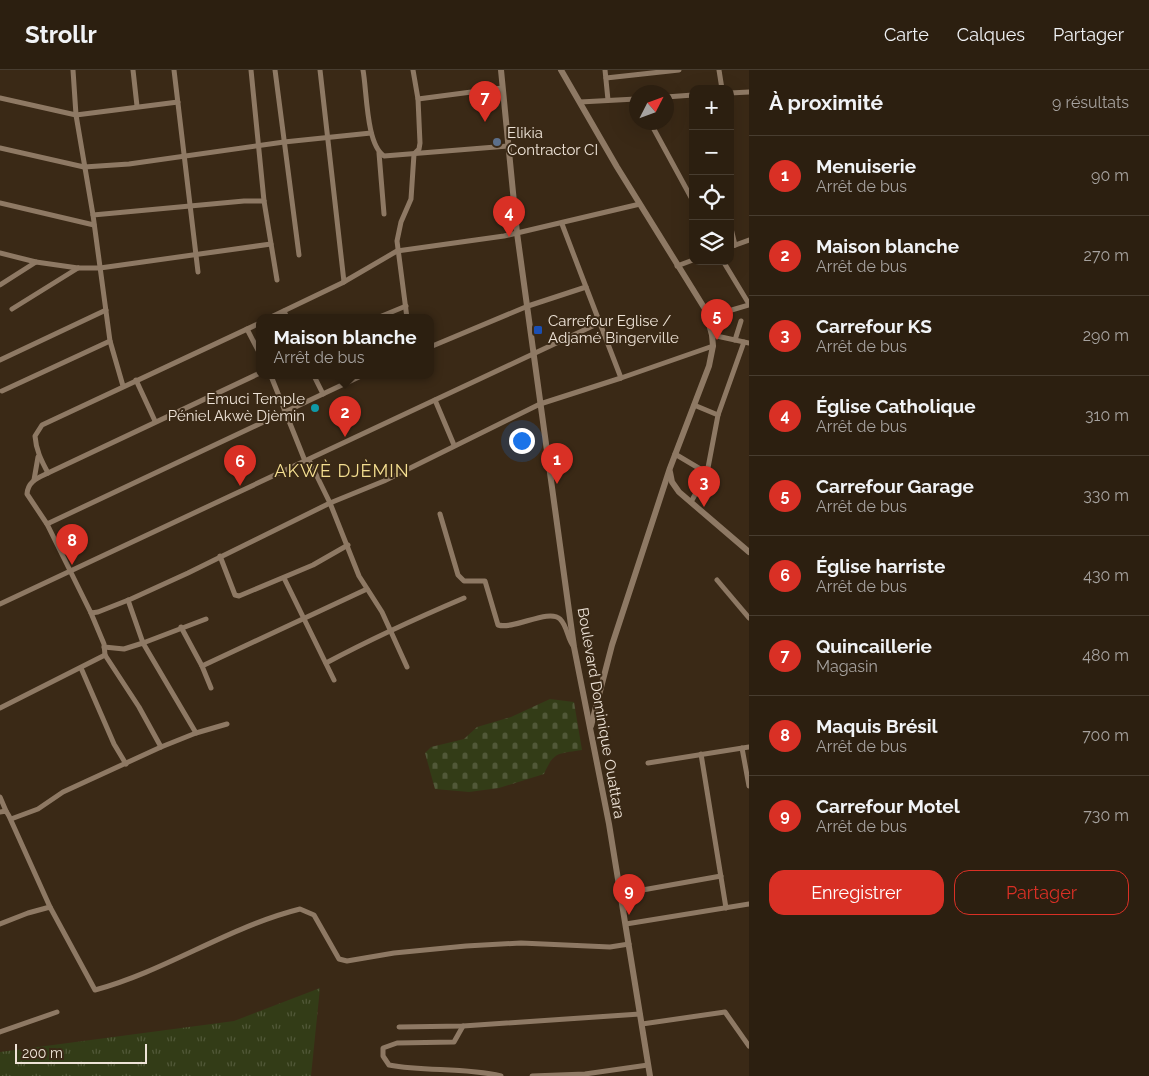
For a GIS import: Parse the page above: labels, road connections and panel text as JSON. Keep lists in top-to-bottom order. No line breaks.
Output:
{"streets":{"street":["Boulevard Dominique Ouattara"]},"districts":["AKWÈ DJÈMIN"],"places":{"other":["Elikia Contractor CI","Emuci Temple Péniel Akwè Djèmin"],"transit":["Carrefour Eglise / Adjamé Bingerville"]},"scale_bar":"200 m","north":"top right","page":{"header":"Strollr","nav":["Carte","Calques","Partager"],"heading":["À proximité","9 résultats"],"pins":["7","4","5","2","1","6","3","8","9"],"map_buttons":["+","−"],"list":[{"mark":"1","name":"Menuiserie","note":"Arrêt de bus","value":"90 m"},{"mark":"2","name":"Maison blanche","note":"Arrêt de bus","value":"270 m"},{"mark":"3","name":"Carrefour KS","note":"Arrêt de bus","value":"290 m"},{"mark":"4","name":"Église Catholique","note":"Arrêt de bus","value":"310 m"},{"mark":"5","name":"Carrefour Garage","note":"Arrêt de bus","value":"330 m"},{"mark":"6","name":"Église harriste","note":"Arrêt de bus","value":"430 m"},{"mark":"7","name":"Quincaillerie","note":"Magasin","value":"480 m"},{"mark":"8","name":"Maquis Brésil","note":"Arrêt de bus","value":"700 m"},{"mark":"9","name":"Carrefour Motel","note":"Arrêt de bus","value":"730 m"}],"popup":["Maison blanche","Arrêt de bus"],"buttons":["Enregistrer","Partager"],"scale":"200 m"}}
